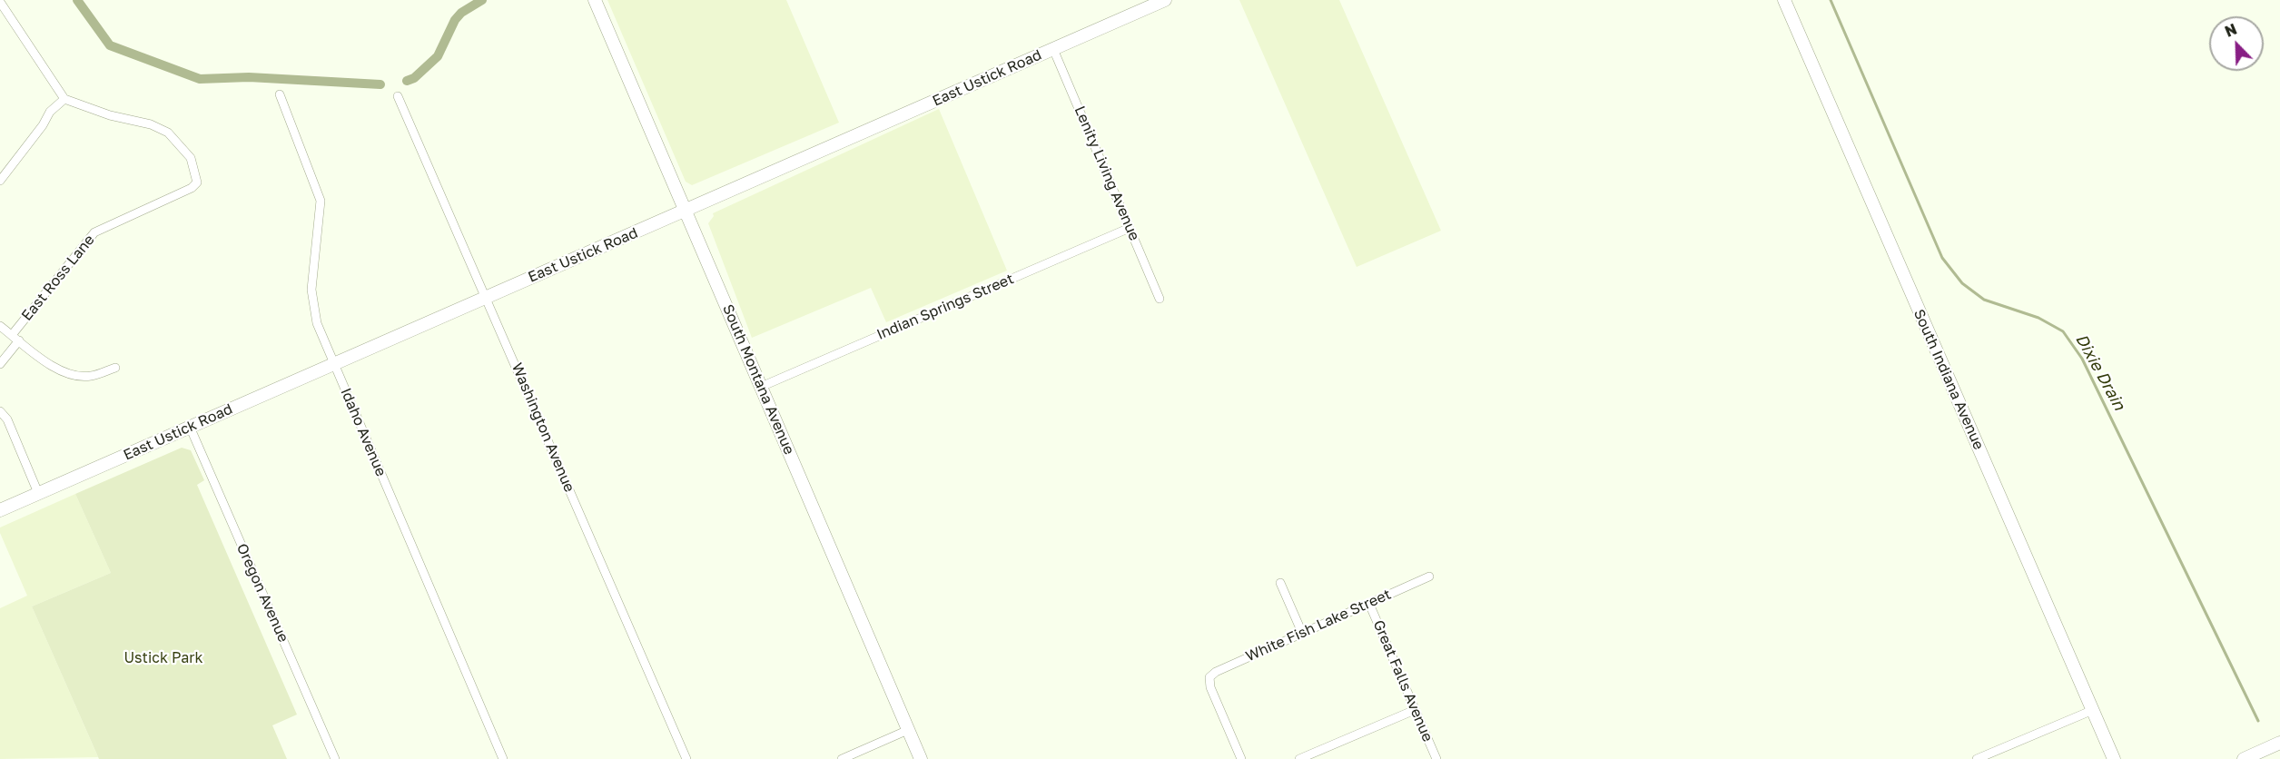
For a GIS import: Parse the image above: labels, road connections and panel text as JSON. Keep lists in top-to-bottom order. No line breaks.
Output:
{"streets":{"main road":["East Ustick Road","South Montana Avenue","South Indiana Avenue"],"street":["Lenity Living Avenue","East Ross Lane","Indian Springs Street","Washington Avenue","Idaho Avenue","Oregon Avenue","White Fish Lake Street","Great Falls Avenue"]},"crossings":[["East Ustick Road","Lenity Living Avenue"],["East Ustick Road","South Montana Avenue"],["East Ustick Road","Washington Avenue"],["East Ustick Road","Idaho Avenue"],["East Ustick Road","Oregon Avenue"],["Lenity Living Avenue","Indian Springs Street"],["Indian Springs Street","South Montana Avenue"],["White Fish Lake Street","Great Falls Avenue"]],"water":["Dixie Drain"],"parks":["Ustick Park"],"north":"top left"}
